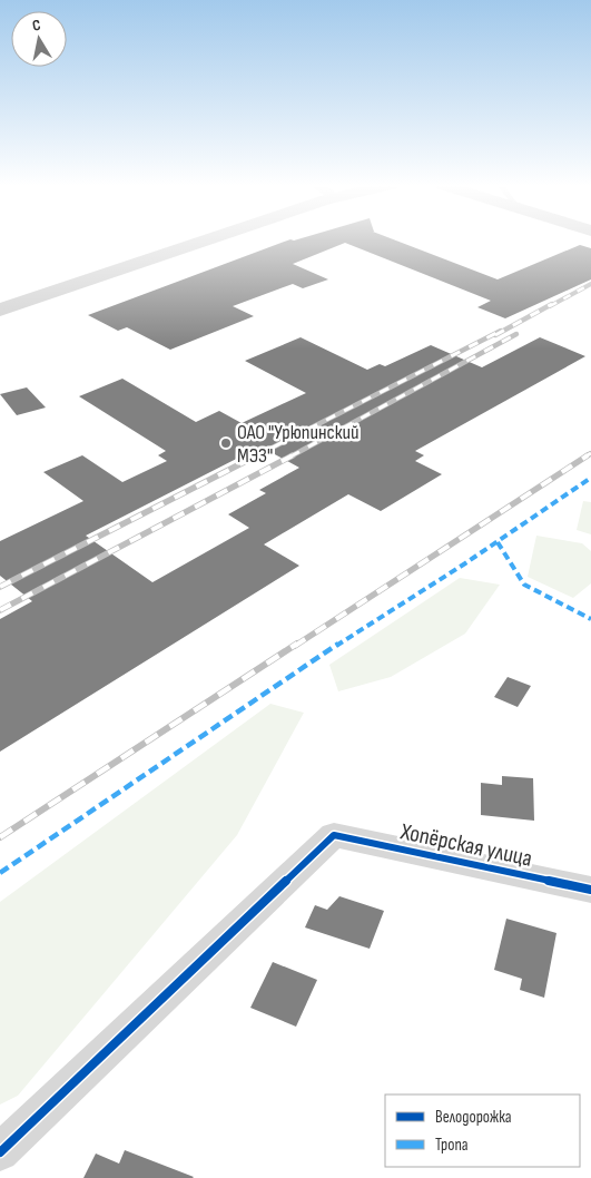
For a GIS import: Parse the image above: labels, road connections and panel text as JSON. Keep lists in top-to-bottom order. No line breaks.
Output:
{"streets":{"street":["Хопёрская улица"]},"places":["ОАО \"Урюпинский МЭЗ\""],"legend":["Велодорожка","Тропа"],"north":"top"}
